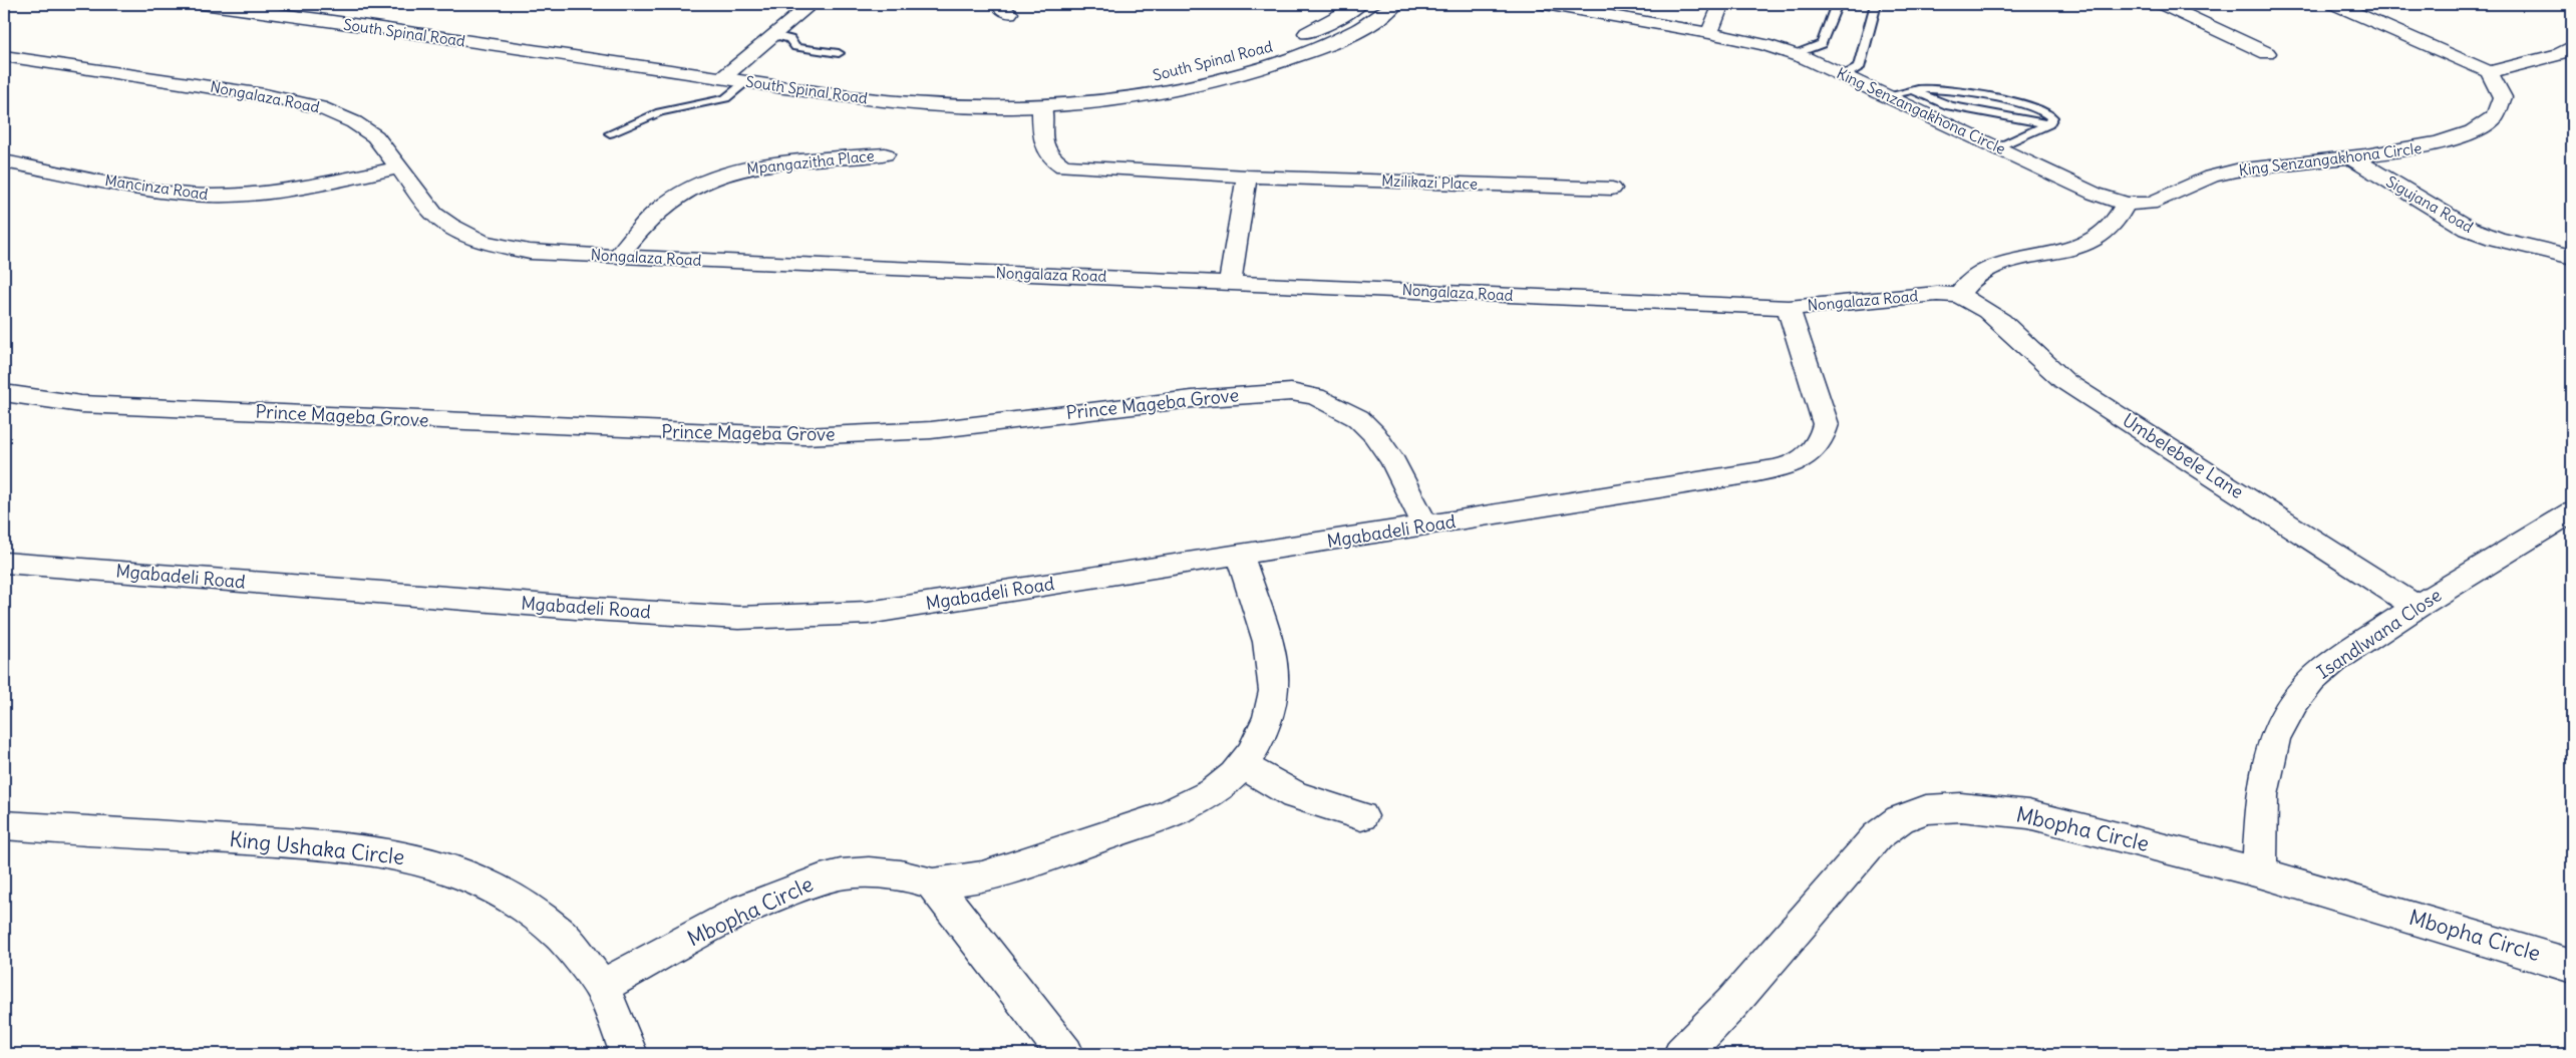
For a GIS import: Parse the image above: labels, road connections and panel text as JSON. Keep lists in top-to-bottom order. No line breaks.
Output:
{"streets":{"street":["South Spinal Road","Nongalaza Road","King Senzangakhona Circle","Mpangazitha Place","Mzilikazi Place","Mancinza Road","Sigujana Road","Prince Mageba Grove","Umbelebele Lane","Mgabadeli Road","Isandlwana Close","Mbopha Circle","King Ushaka Circle"]},"crossings":[["South Spinal Road","Mzilikazi Place"],["Nongalaza Road","Mpangazitha Place"],["Nongalaza Road","Mancinza Road"],["Nongalaza Road","Umbelebele Lane"],["Nongalaza Road","Mgabadeli Road"],["King Senzangakhona Circle","Sigujana Road"],["Prince Mageba Grove","Mgabadeli Road"],["Umbelebele Lane","Isandlwana Close"],["Isandlwana Close","Mbopha Circle"],["Mbopha Circle","King Ushaka Circle"]]}
